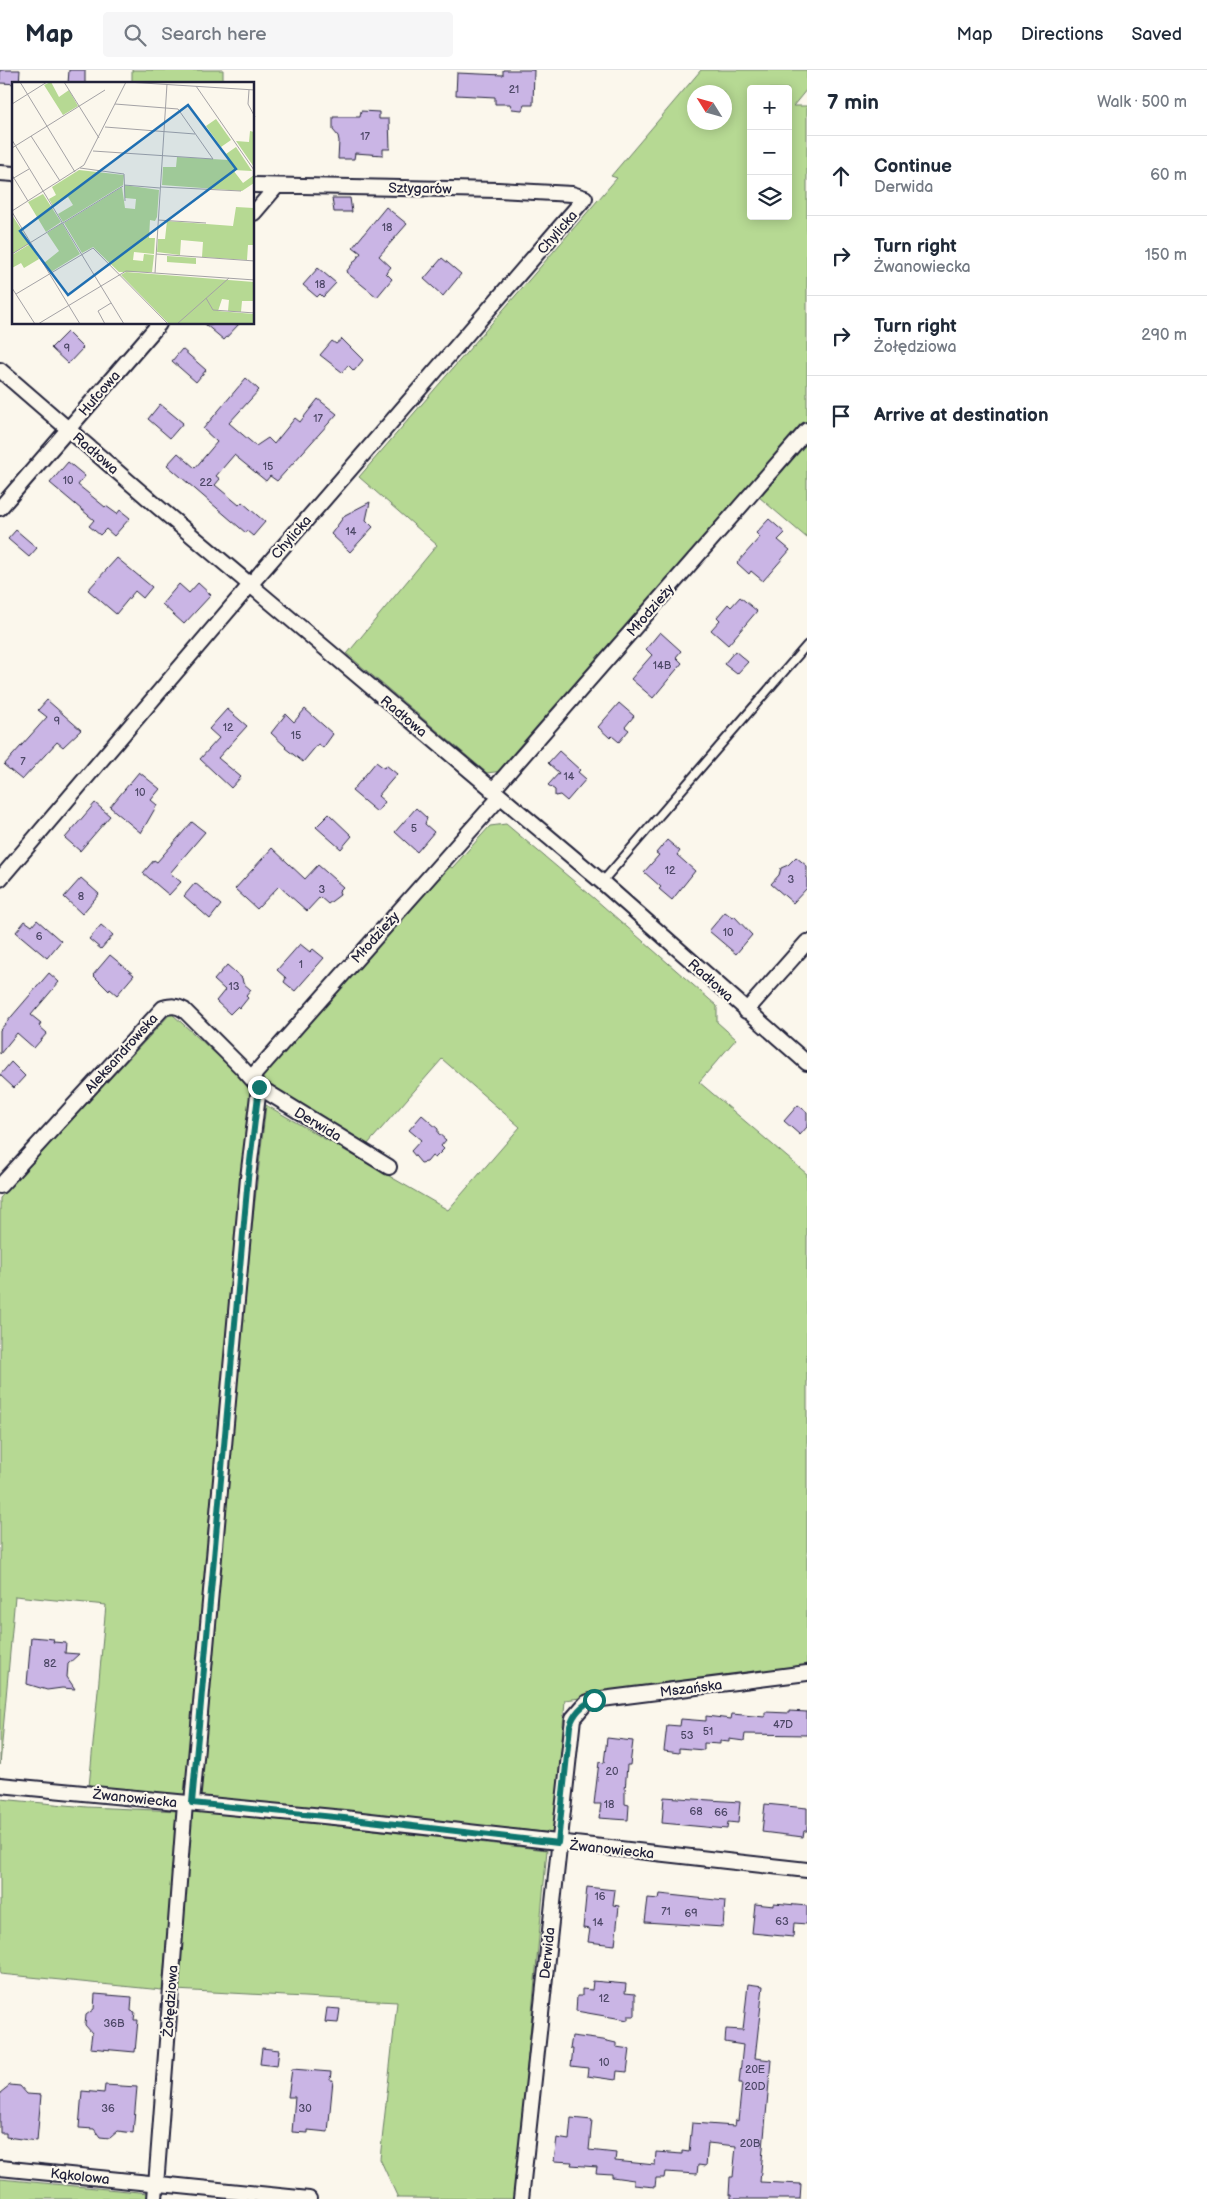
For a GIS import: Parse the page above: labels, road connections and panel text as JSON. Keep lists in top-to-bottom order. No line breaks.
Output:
{"streets":{"street":["Sztygarów","Chylicka","Hufcowa","Radłowa","Młodzieży","Aleksandrowska","Derwida","Mszańska","Żwanowiecka","Żołędziowa","Kąkolowa"]},"crossings":[["Sztygarów","Chylicka"],["Chylicka","Radłowa"],["Hufcowa","Radłowa"],["Radłowa","Młodzieży"],["Młodzieży","Aleksandrowska"],["Młodzieży","Derwida"],["Młodzieży","Żołędziowa"],["Aleksandrowska","Derwida"],["Aleksandrowska","Żołędziowa"],["Derwida","Mszańska"],["Derwida","Żwanowiecka"],["Derwida","Żołędziowa"],["Żwanowiecka","Żołędziowa"],["Żołędziowa","Kąkolowa"]],"house_numbers":["21","17","18","18","9","17","15","10","22","14","14B","9","12","15","7","14","10","5","12","3","3","8","10","6","1","13","82","47D","51","53","20","18","68","66","16","71","69","63","14","12","36B","10","20E","20D","36","30","20B"],"north":"top left","page":{"header":"Map","search":"Search here","nav":["Map","Directions","Saved"],"heading":["7 min","Walk · 500 m"],"map_buttons":["+","−"],"list":[["Continue","Derwida","60 m"],["Turn right","Żwanowiecka","150 m"],["Turn right","Żołędziowa","290 m"],"Arrive at destination"]}}
